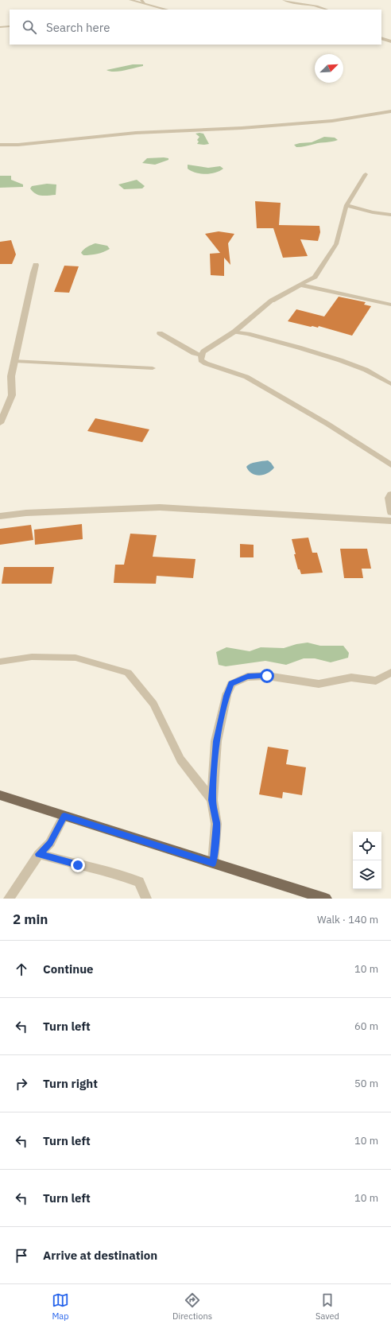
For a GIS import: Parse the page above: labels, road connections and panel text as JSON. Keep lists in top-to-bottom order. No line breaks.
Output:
{"north":"top right","page":{"search":"Search here","heading":["2 min","Walk · 140 m"],"list":[["Continue","10 m"],["Turn left","60 m"],["Turn right","50 m"],["Turn left","10 m"],["Turn left","10 m"],"Arrive at destination"],"nav":["Map","Directions","Saved"]}}
